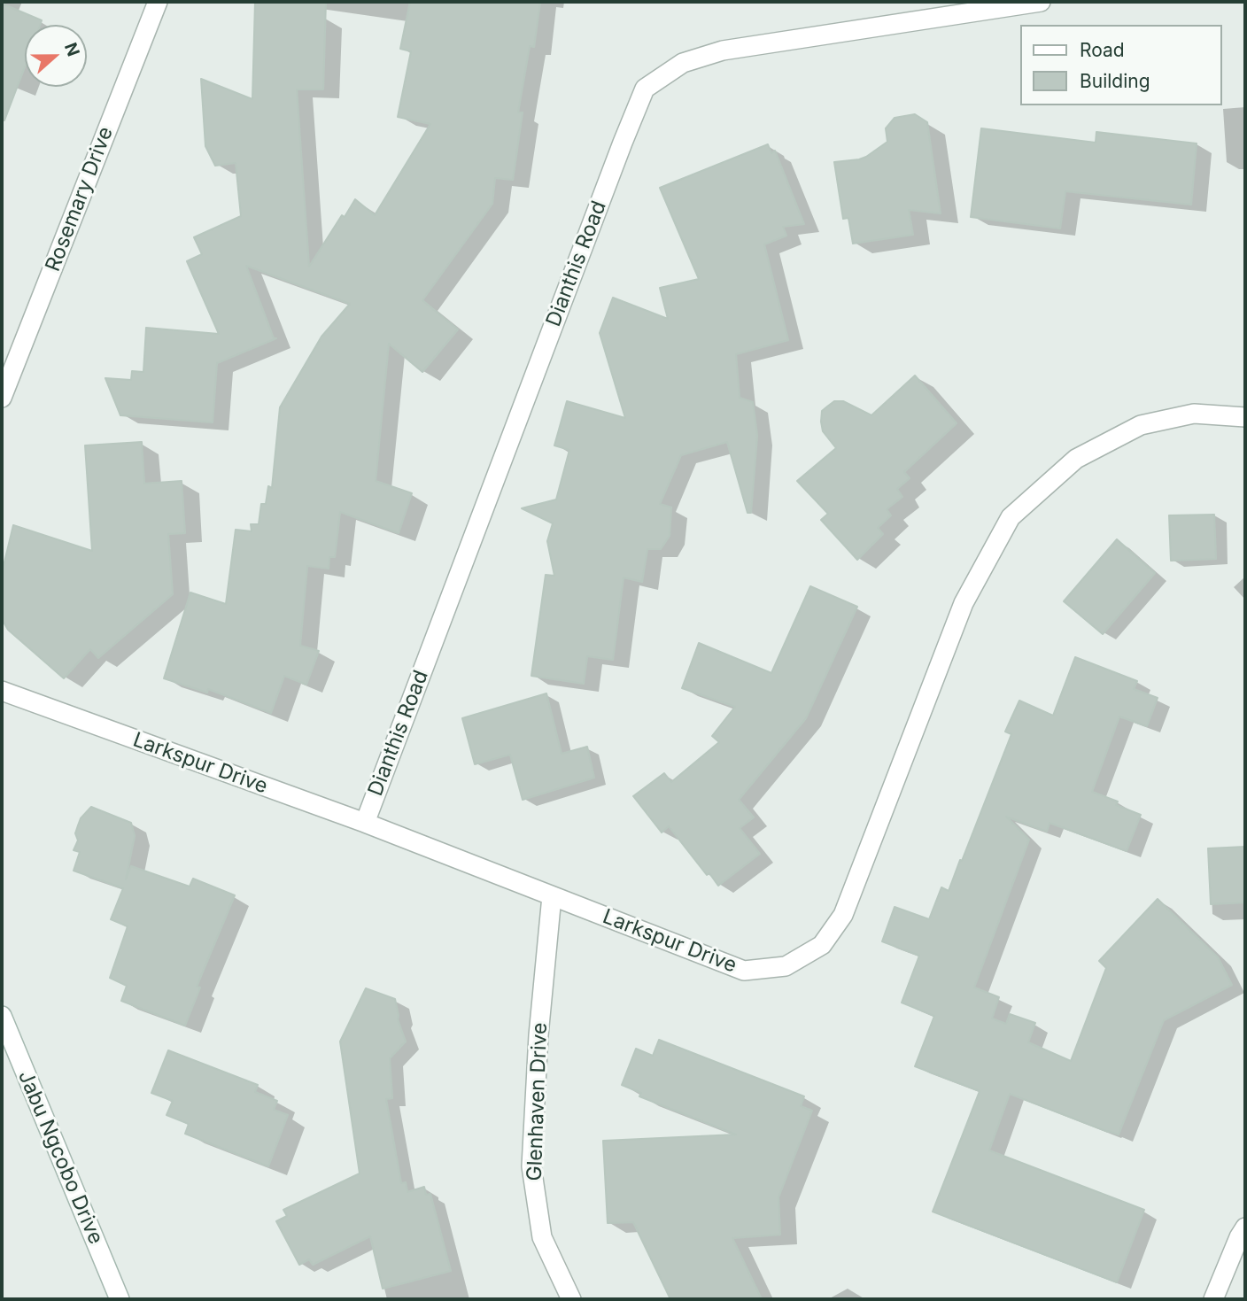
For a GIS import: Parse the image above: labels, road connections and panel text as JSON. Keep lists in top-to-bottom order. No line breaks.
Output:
{"streets":{"street":["Rosemary Drive","Dianthis Road","Larkspur Drive","Glenhaven Drive","Jabu Ngcobo Drive"]},"crossings":[["Dianthis Road","Larkspur Drive"],["Larkspur Drive","Glenhaven Drive"]],"legend":["Road","Building"],"north":"right"}
